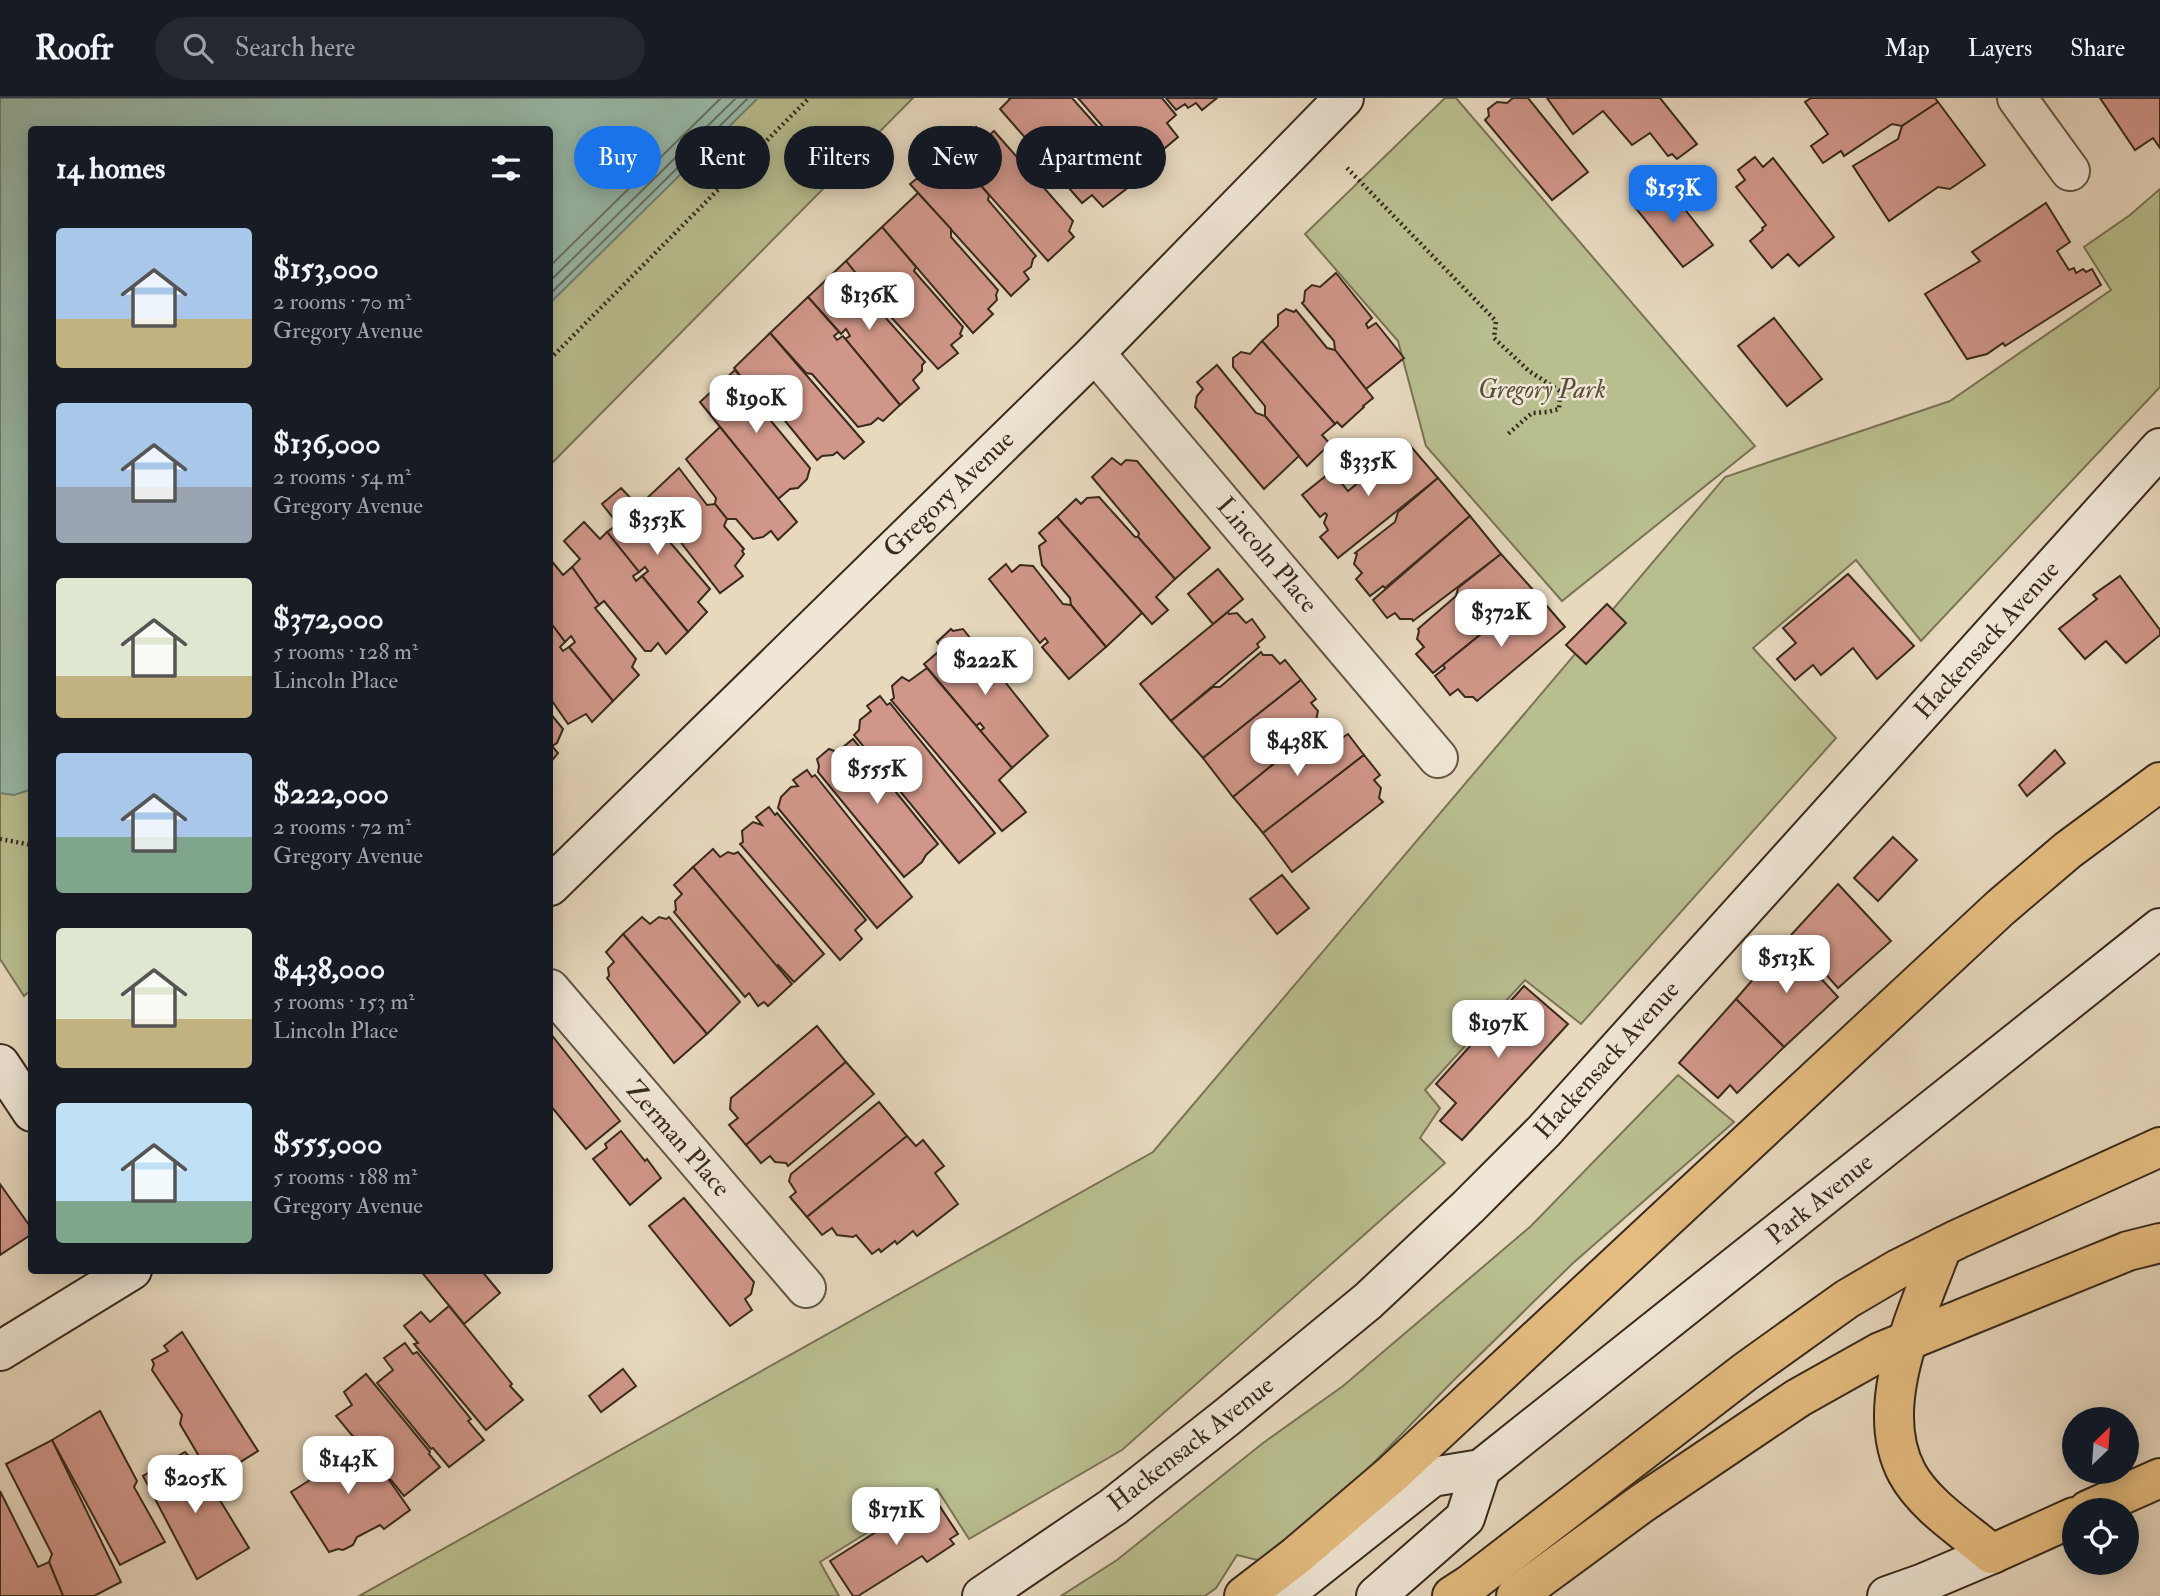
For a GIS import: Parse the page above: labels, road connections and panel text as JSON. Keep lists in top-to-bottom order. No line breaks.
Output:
{"streets":{"main road":["Gregory Avenue","Lincoln Place","Hackensack Avenue","Zerman Place","Park Avenue"]},"crossings":[["Gregory Avenue","Lincoln Place"]],"parks":["Gregory Park"],"north":"top right","page":{"header":"Roofr","search":"Search here","nav":["Map","Layers","Share"],"chip":["Buy","Rent","Filters","New","Apartment"],"heading":"14 homes","price":["$153K","$136K","$190K","$335K","$353K","$372K","$222K","$438K","$555K","$513K","$197K","$143K","$205K","$171K"],"list":[{"name":"$153,000","note":"2 rooms · 70 m² · Gregory Avenue"},{"name":"$136,000","note":"2 rooms · 54 m² · Gregory Avenue"},{"name":"$372,000","note":"5 rooms · 128 m² · Lincoln Place"},{"name":"$222,000","note":"2 rooms · 72 m² · Gregory Avenue"},{"name":"$438,000","note":"5 rooms · 153 m² · Lincoln Place"},{"name":"$555,000","note":"5 rooms · 188 m² · Gregory Avenue"}]}}
